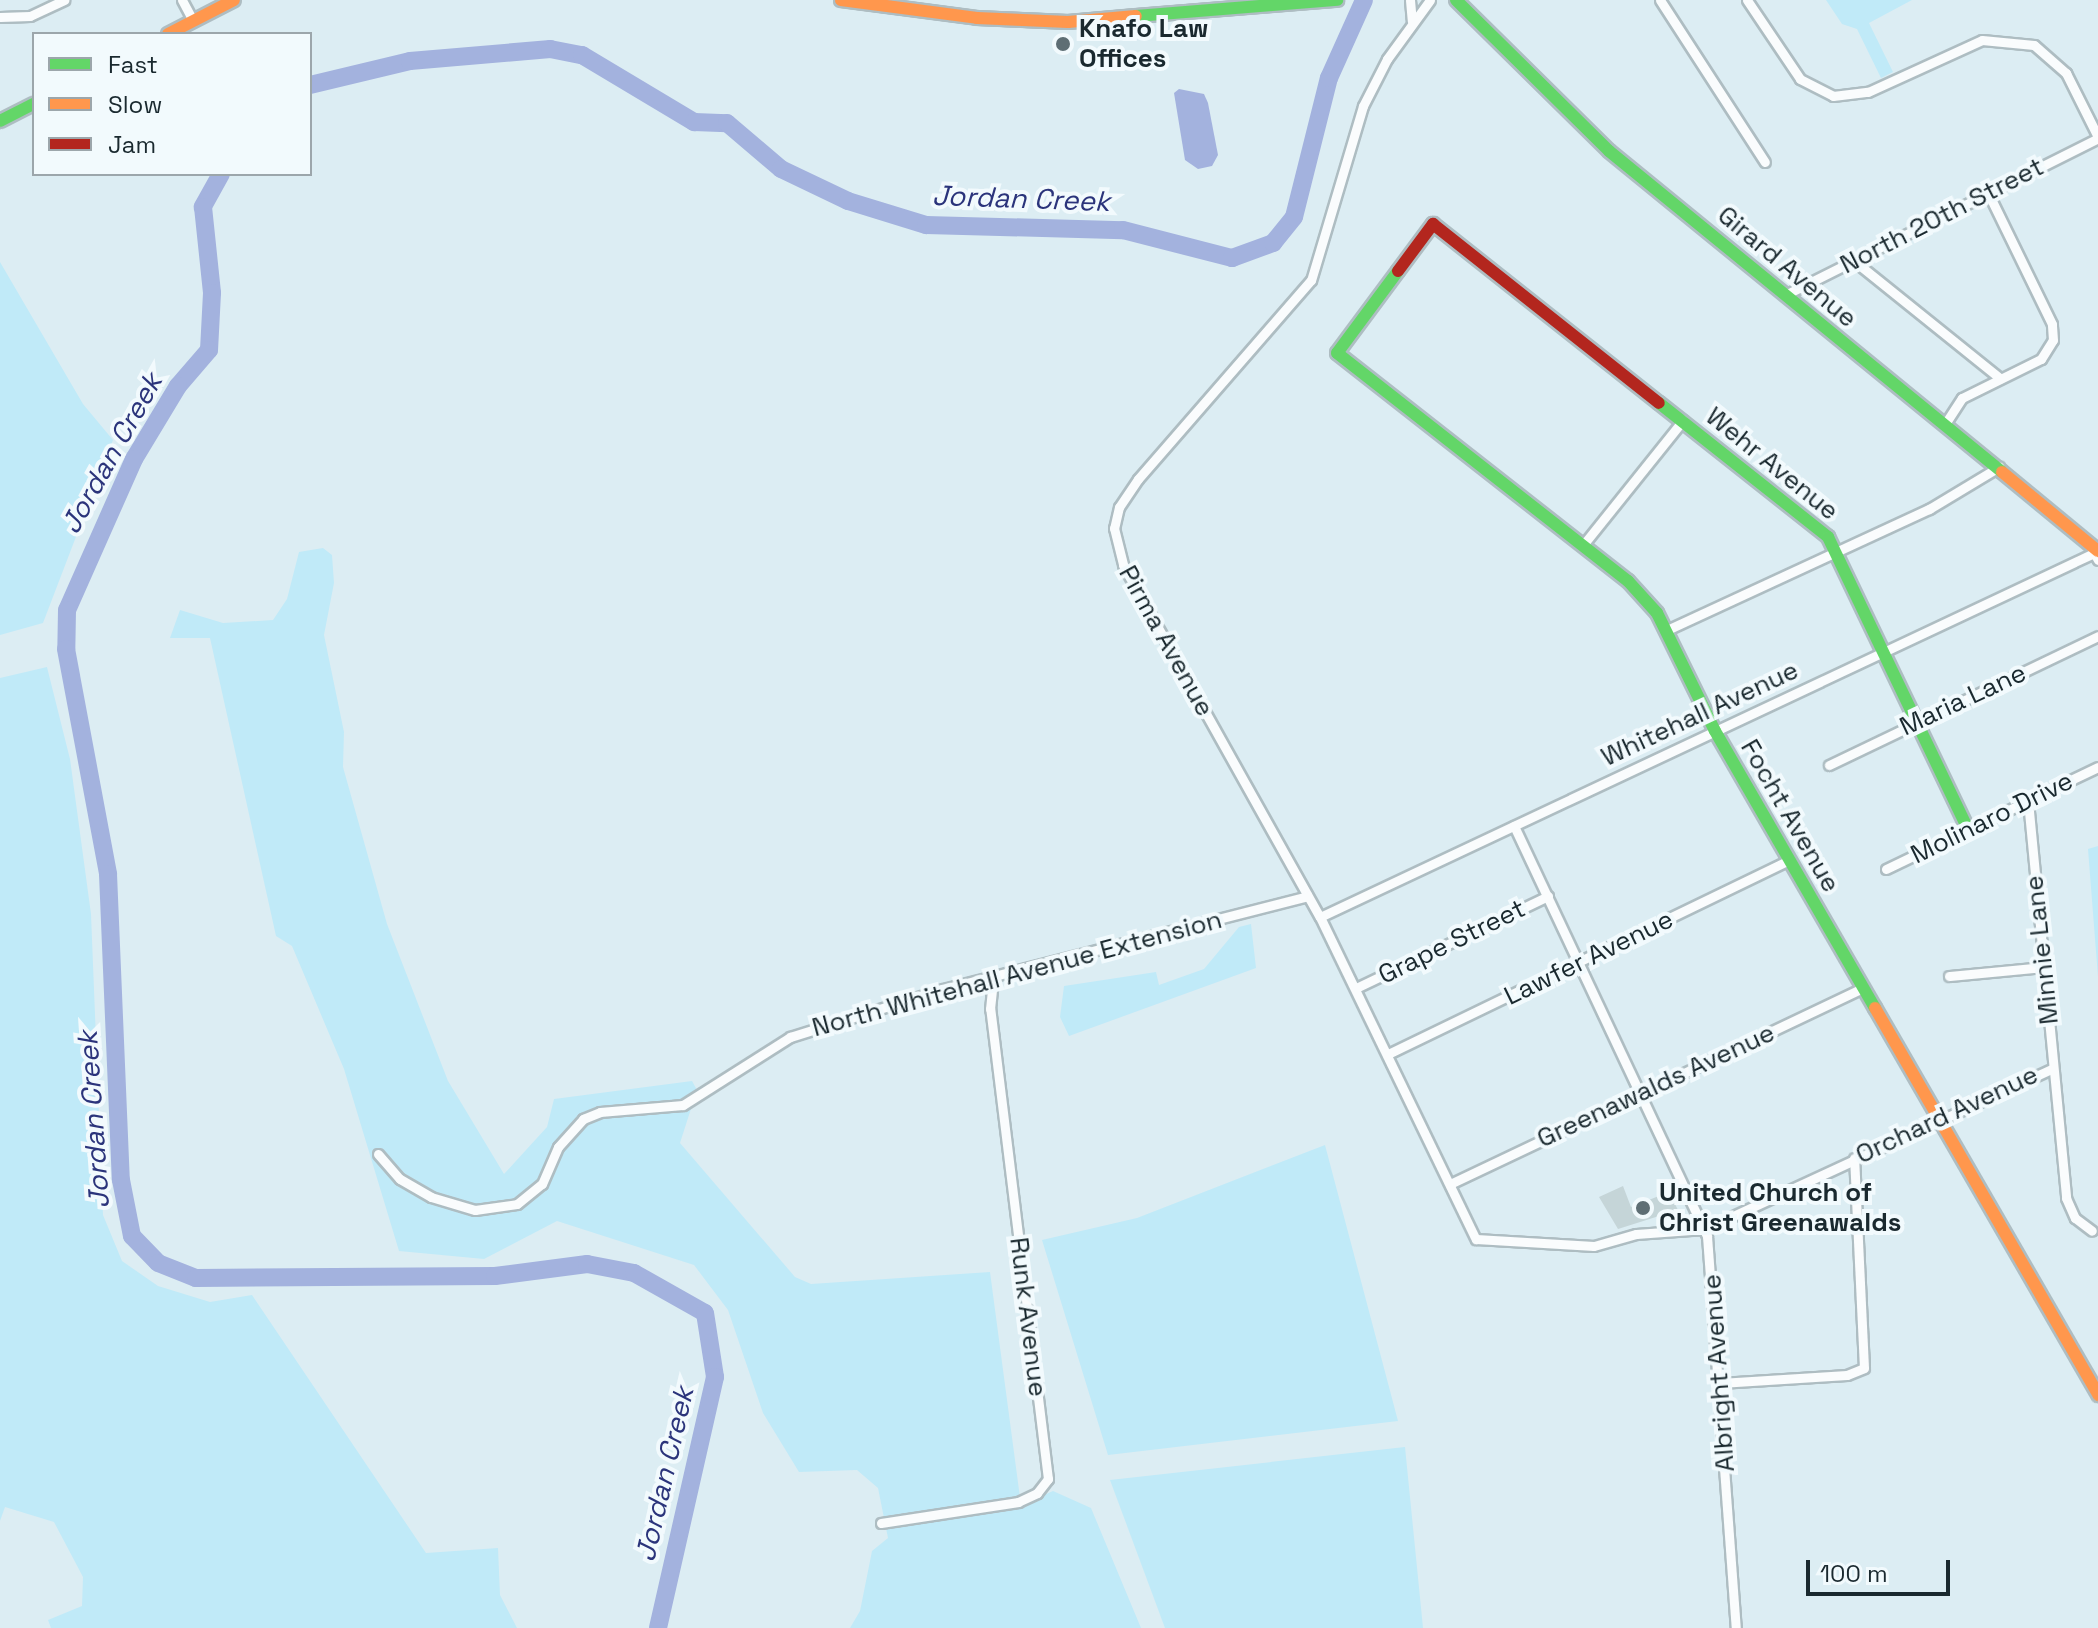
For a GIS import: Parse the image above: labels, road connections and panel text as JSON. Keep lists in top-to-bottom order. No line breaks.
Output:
{"streets":{"street":["North 20th Street","Girard Avenue","Wehr Avenue","Pirma Avenue","Maria Lane","Whitehall Avenue","Focht Avenue","Molinaro Drive","Grape Street","Minnie Lane","Lawfer Avenue","North Whitehall Avenue Extension","Greenawalds Avenue","Orchard Avenue","Runk Avenue","Albright Avenue"]},"crossings":[["North 20th Street","Girard Avenue"],["Girard Avenue","Whitehall Avenue"],["Wehr Avenue","Maria Lane"],["Wehr Avenue","Whitehall Avenue"],["Wehr Avenue","Focht Avenue"],["Wehr Avenue","Molinaro Drive"],["Pirma Avenue","Whitehall Avenue"],["Pirma Avenue","Grape Street"],["Pirma Avenue","Lawfer Avenue"],["Pirma Avenue","North Whitehall Avenue Extension"],["Pirma Avenue","Greenawalds Avenue"],["Pirma Avenue","Orchard Avenue"],["Whitehall Avenue","Focht Avenue"],["Whitehall Avenue","Albright Avenue"],["Focht Avenue","Lawfer Avenue"],["Focht Avenue","Greenawalds Avenue"],["Focht Avenue","Orchard Avenue"],["Molinaro Drive","Minnie Lane"],["Grape Street","Albright Avenue"],["Minnie Lane","Orchard Avenue"],["Lawfer Avenue","Albright Avenue"],["North Whitehall Avenue Extension","Runk Avenue"],["Greenawalds Avenue","Albright Avenue"],["Orchard Avenue","Albright Avenue"]],"water":["Jordan Creek"],"places":["Knafo Law Offices","United Church of Christ Greenawalds"],"legend":["Fast","Slow","Jam"],"scale_bar":"100 m"}
